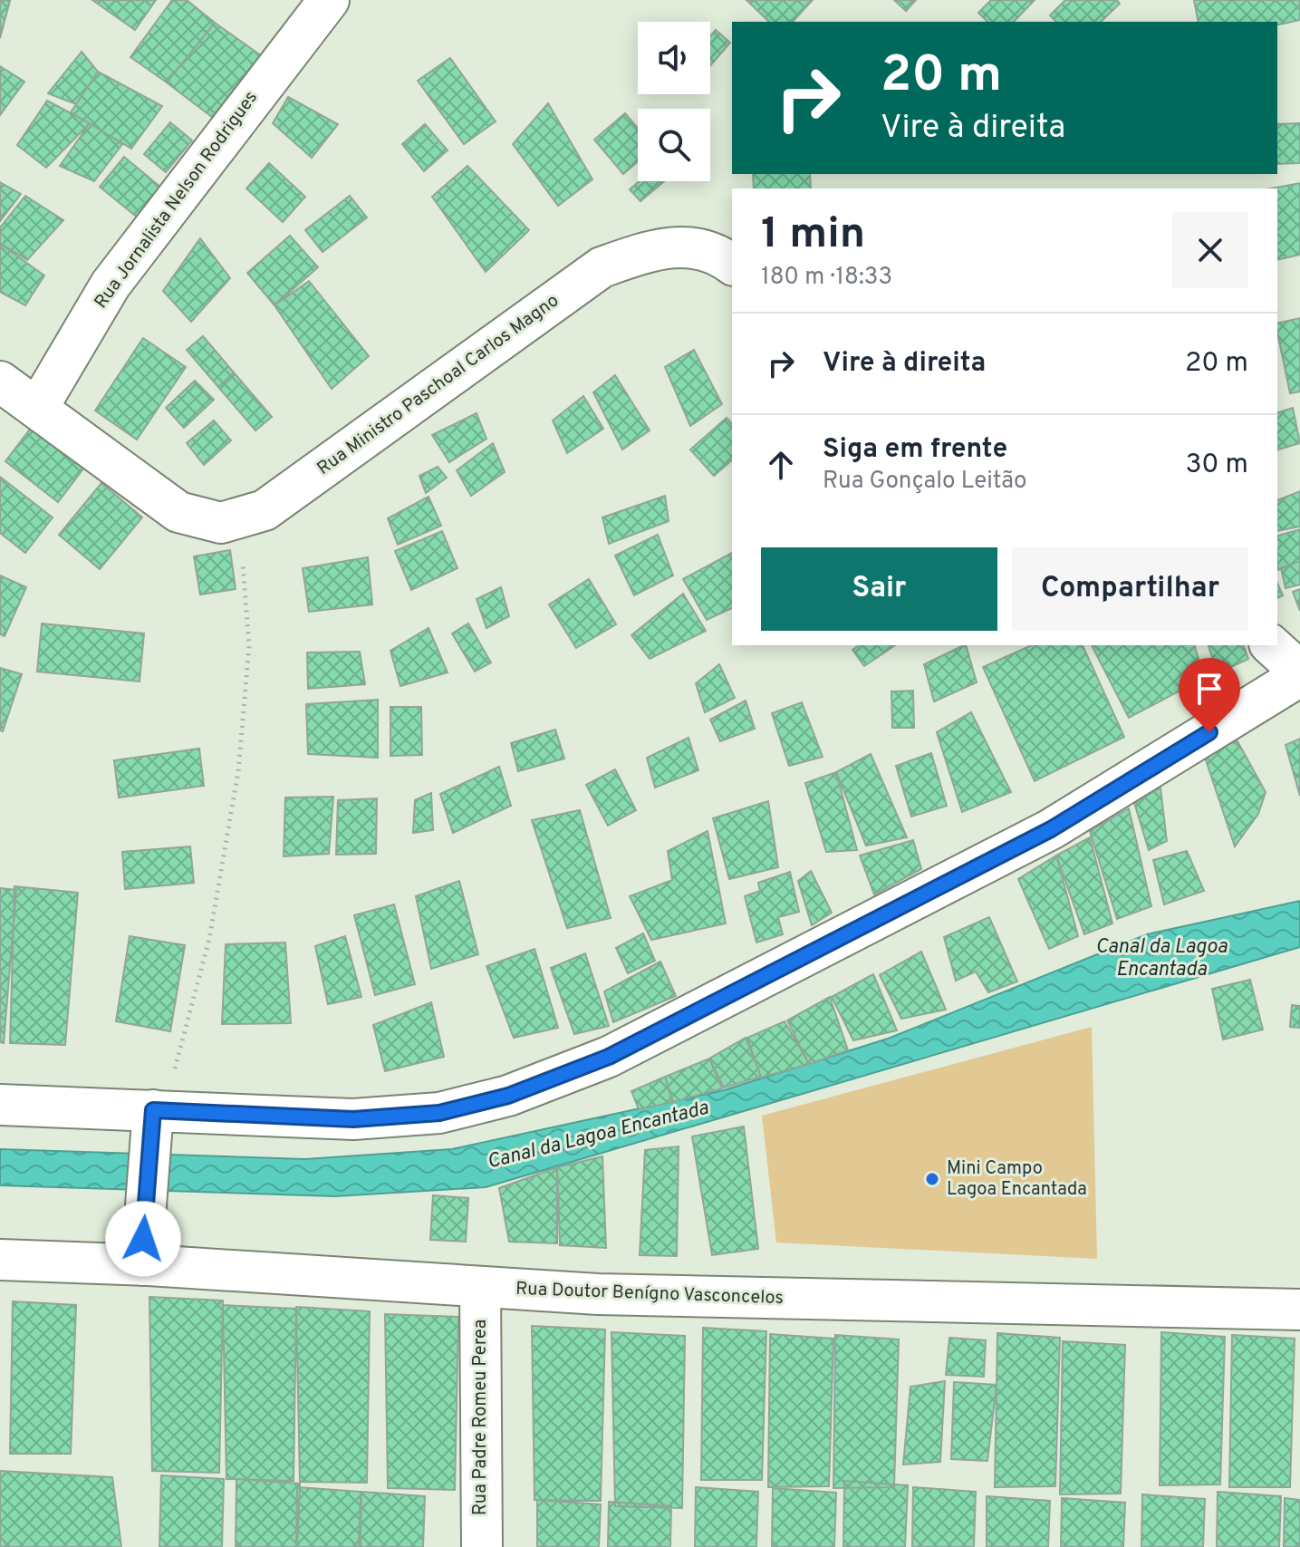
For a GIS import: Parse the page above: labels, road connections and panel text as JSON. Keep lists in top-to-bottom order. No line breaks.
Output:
{"streets":{"main road":["Rua Jornalista Nelson Rodrigues","Rua Ministro Paschoal Carlos Magno","Rua Doutor Benígno Vasconcelos","Rua Padre Romeu Perea"]},"crossings":[["Rua Doutor Benígno Vasconcelos","Rua Padre Romeu Perea"]],"water":["Canal da Lagoa Encantada"],"places":["Mini Campo Lagoa Encantada"],"page":{"turn":["20 m","Vire à direita"],"heading":["1 min","180 m · 18:33"],"list":[{"name":"Vire à direita","value":"20 m"},{"name":"Siga em frente","note":"Rua Gonçalo Leitão","value":"30 m"}],"buttons":["Sair","Compartilhar"]}}
